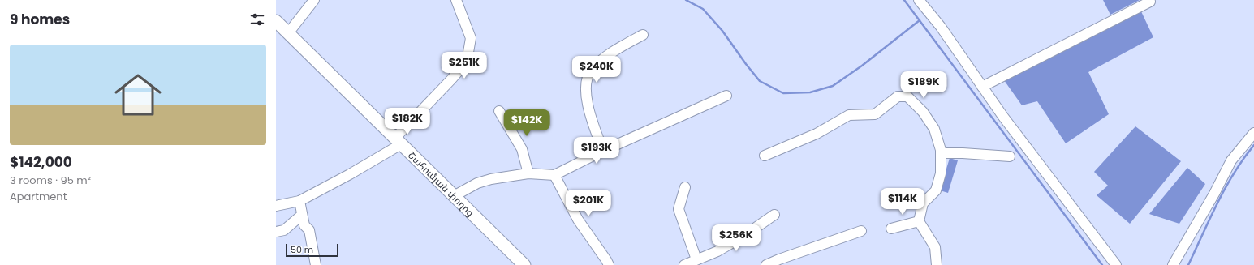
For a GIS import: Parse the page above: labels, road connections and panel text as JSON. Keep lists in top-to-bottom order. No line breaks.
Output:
{"streets":{"main road":["Շահումյան փողոց"]},"scale_bar":"50 m","page":{"heading":"9 homes","list":[{"name":"$142,000","note":"3 rooms · 95 m² · Apartment"}],"price":["$251K","$240K","$189K","$182K","$142K","$193K","$114K","$201K","$256K"],"scale":"50 m"}}
